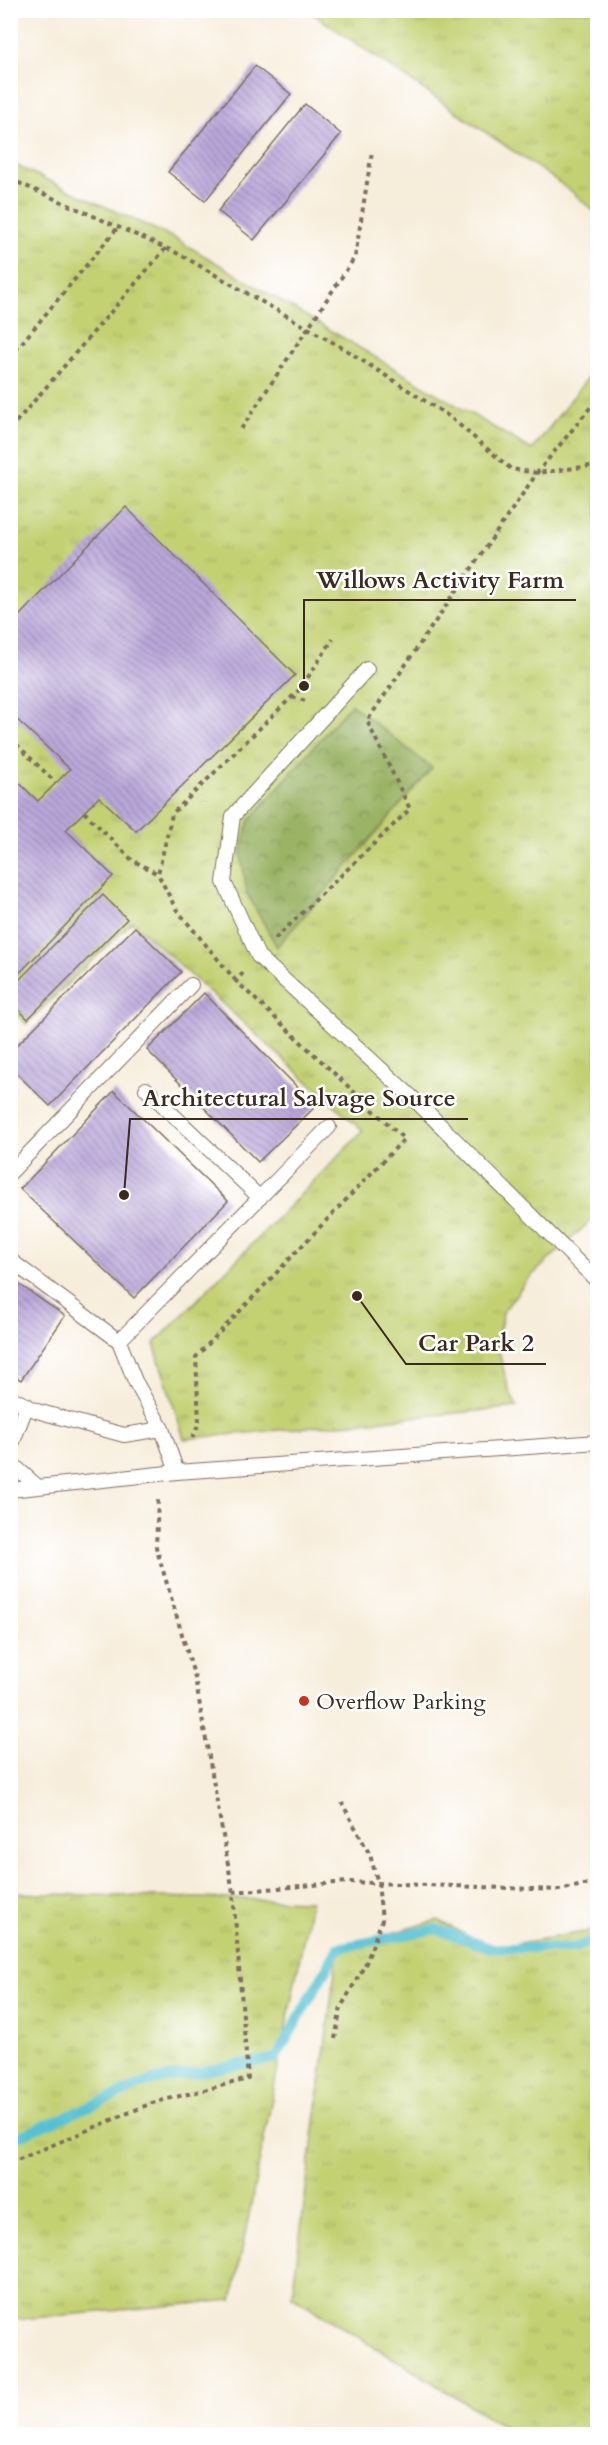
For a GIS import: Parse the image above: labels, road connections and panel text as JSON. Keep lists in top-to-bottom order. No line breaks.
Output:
{"places":["Willows Activity Farm","Architectural Salvage Source","Car Park 2","Overflow Parking"]}
